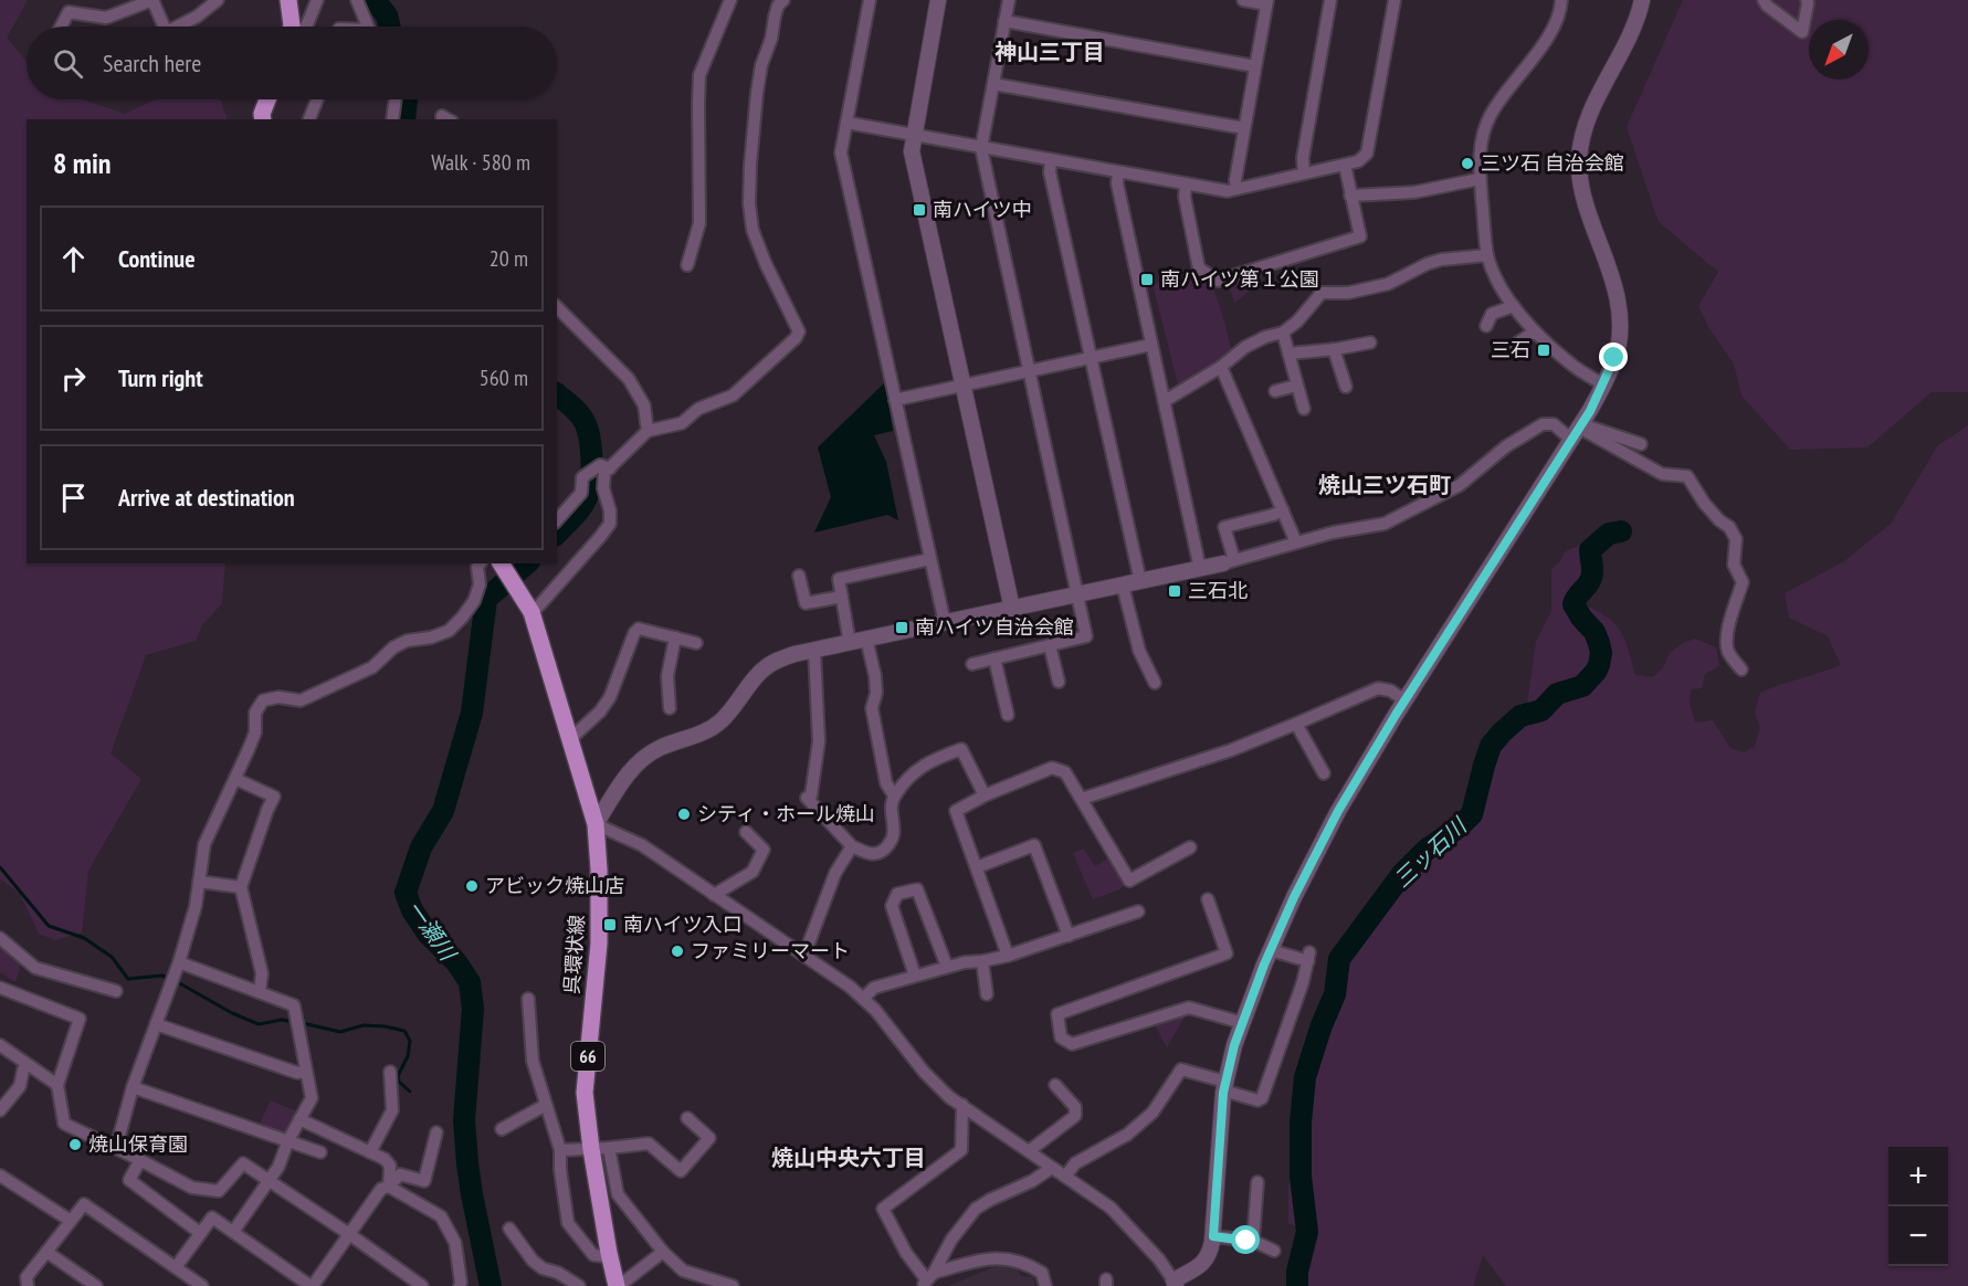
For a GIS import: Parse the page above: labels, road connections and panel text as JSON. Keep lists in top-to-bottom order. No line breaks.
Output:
{"streets":{"main road":["呉環状線","66"]},"districts":["神山三丁目","焼山三ツ石町","焼山中央六丁目"],"water":["三ッ石川","一瀬川"],"places":{"other":["三ツ石 自治会館","シティ・ホール焼山","アビック焼山店","ファミリーマート","焼山保育園"],"transit":["南ハイツ中","南ハイツ第１公園","三石","三石北","南ハイツ自治会館","南ハイツ入口"]},"north":"bottom left","page":{"search":"Search here","heading":["8 min","Walk · 580 m"],"list":[["Continue","20 m"],["Turn right","560 m"],"Arrive at destination"],"map_buttons":["+","−"]}}
